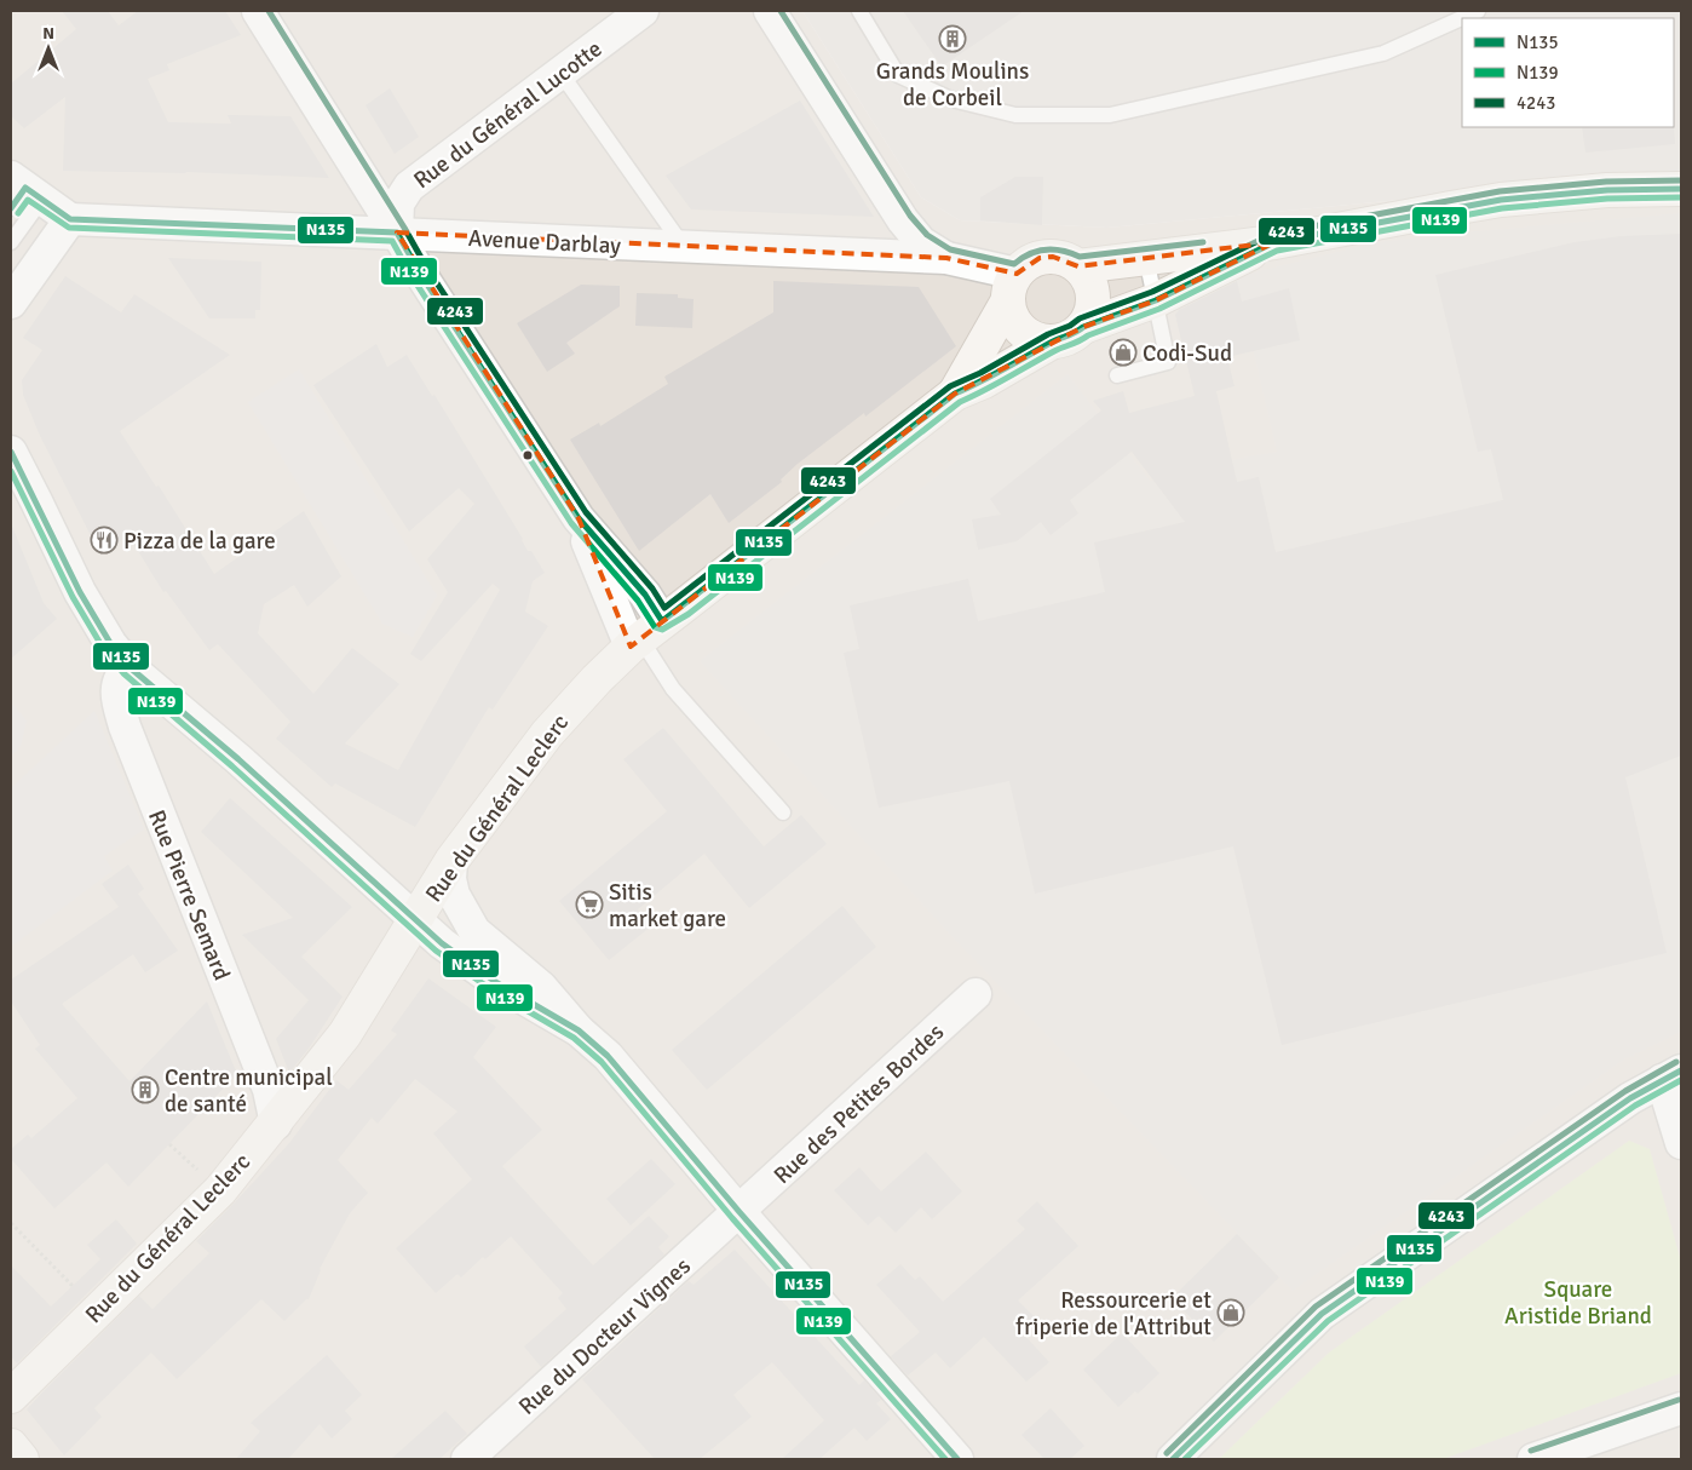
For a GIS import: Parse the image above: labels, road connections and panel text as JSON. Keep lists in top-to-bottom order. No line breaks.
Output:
{"streets":{"main road":["Rue du Général Leclerc"],"street":["Rue du Général Lucotte","Avenue Darblay","Rue Pierre Semard","Rue des Petites Bordes","Rue du Docteur Vignes"]},"crossings":[["Rue du Général Lucotte","Avenue Darblay"],["Avenue Darblay","Rue du Général Leclerc"],["Rue du Général Leclerc","Rue Pierre Semard"],["Rue des Petites Bordes","Rue du Docteur Vignes"]],"parks":["Square Aristide Briand"],"places":{"building":["Grands Moulins de Corbeil","Centre municipal de santé"],"shop":["Codi-Sud","Ressourcerie et friperie de l'Attribut"],"restaurant":["Pizza de la gare"],"supermarket":["Sitis market gare"]},"lines":["transit line 4243","transit line N135","transit line N139"],"legend":["N135","N139","4243"],"north":"top"}
